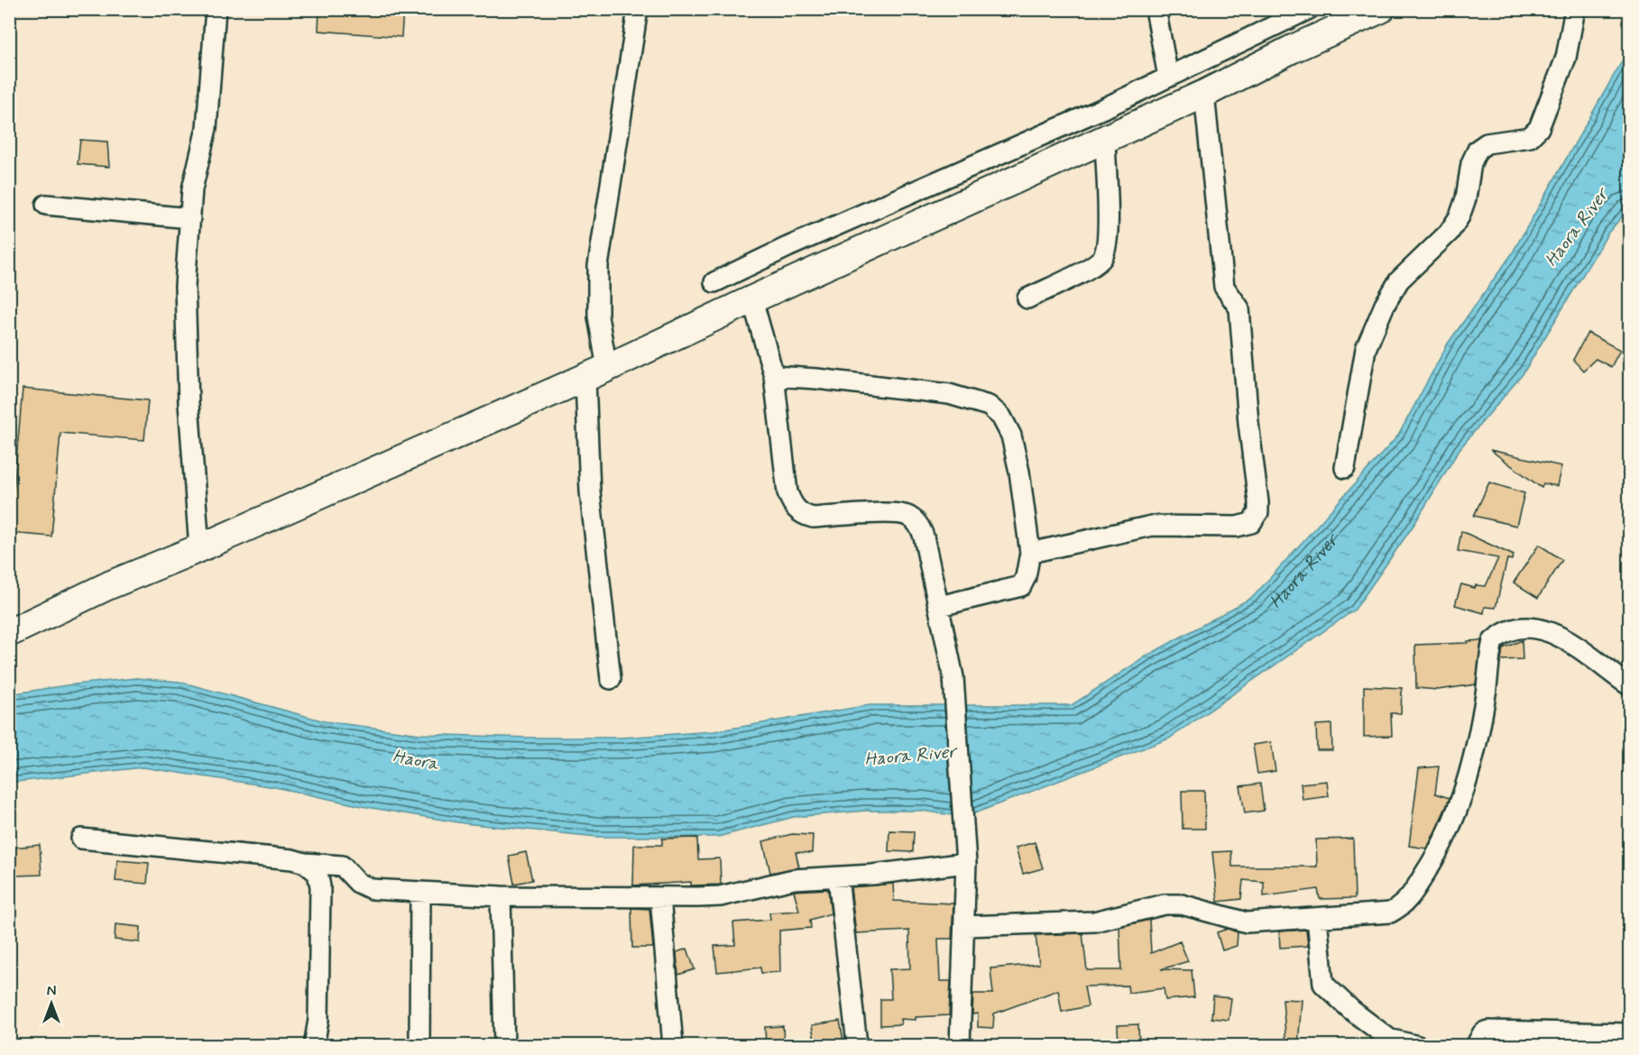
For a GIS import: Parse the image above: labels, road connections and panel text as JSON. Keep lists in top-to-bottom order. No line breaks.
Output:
{"water":["Haora River","Haora"],"north":"top"}
